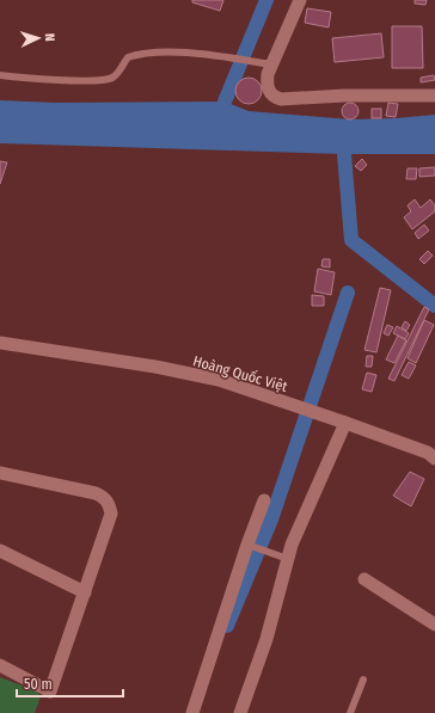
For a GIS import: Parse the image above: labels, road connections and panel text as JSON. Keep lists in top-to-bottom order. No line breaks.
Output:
{"streets":{"street":["Hoàng Quốc Việt"]},"scale_bar":"50 m","north":"right"}
